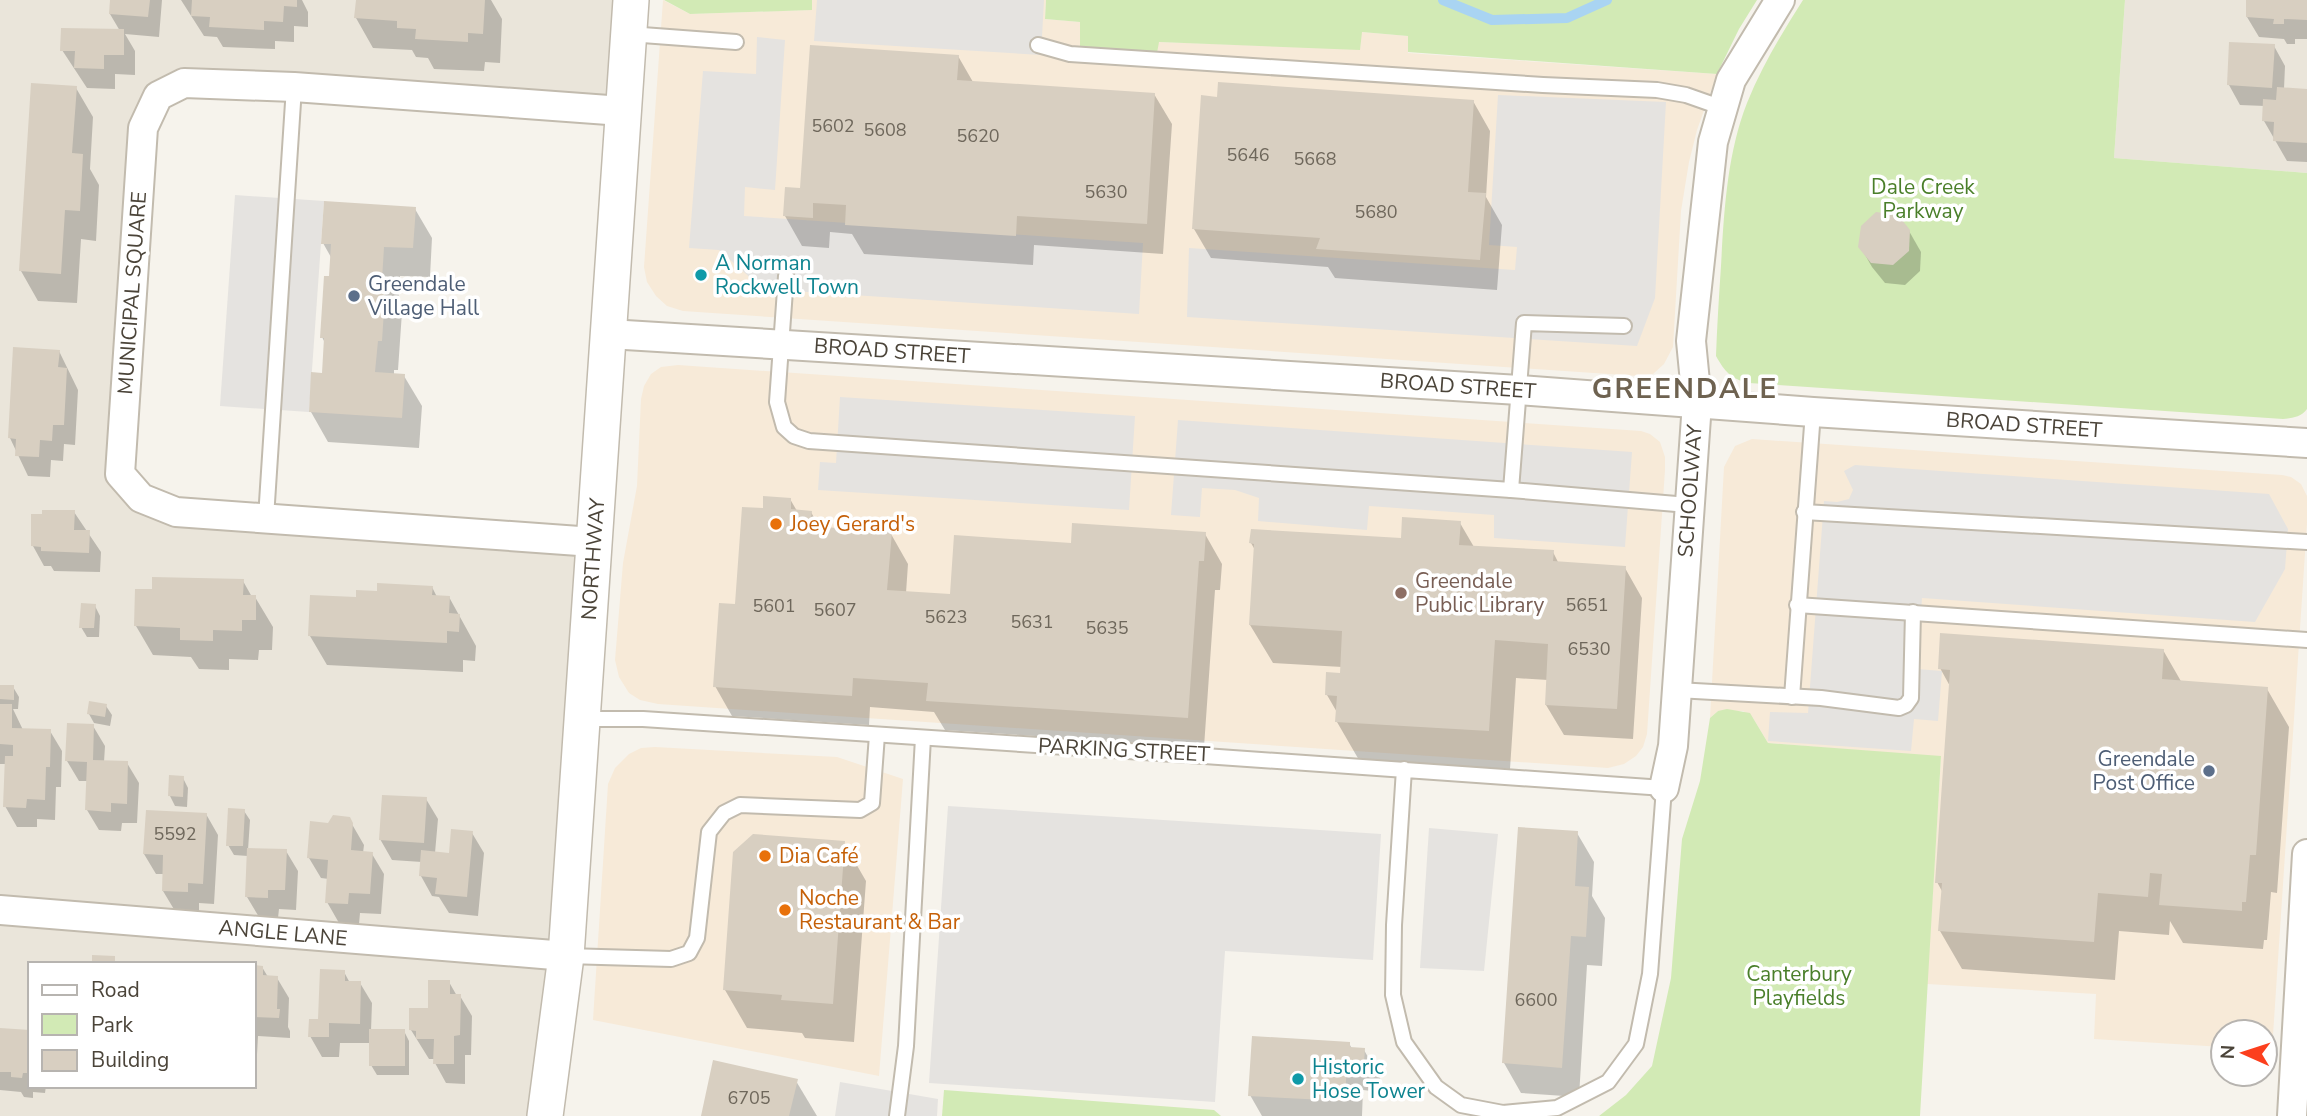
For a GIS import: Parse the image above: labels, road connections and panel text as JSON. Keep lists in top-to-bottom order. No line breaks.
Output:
{"streets":{"street":["MUNICIPAL SQUARE","BROAD STREET","SCHOOLWAY","NORTHWAY","ANGLE LANE"],"lane":["PARKING STREET"]},"crossings":[["MUNICIPAL SQUARE","NORTHWAY"],["BROAD STREET","SCHOOLWAY"],["BROAD STREET","NORTHWAY"],["SCHOOLWAY","PARKING STREET"],["NORTHWAY","PARKING STREET"],["NORTHWAY","ANGLE LANE"]],"districts":["GREENDALE"],"parks":["Dale Creek Parkway","Canterbury Playfields"],"places":["A Norman Rockwell Town","Greendale Village Hall","Joey Gerard's","Greendale Public Library","Greendale Post Office","Dia Café","Noche Restaurant & Bar","Historic Hose Tower"],"house_numbers":["5602","5608","5620","5646","5668","5630","5680","5651","5601","5607","5623","5631","5635","6530","5592","6600","6705"],"legend":["Road","Park","Building"],"north":"left"}
